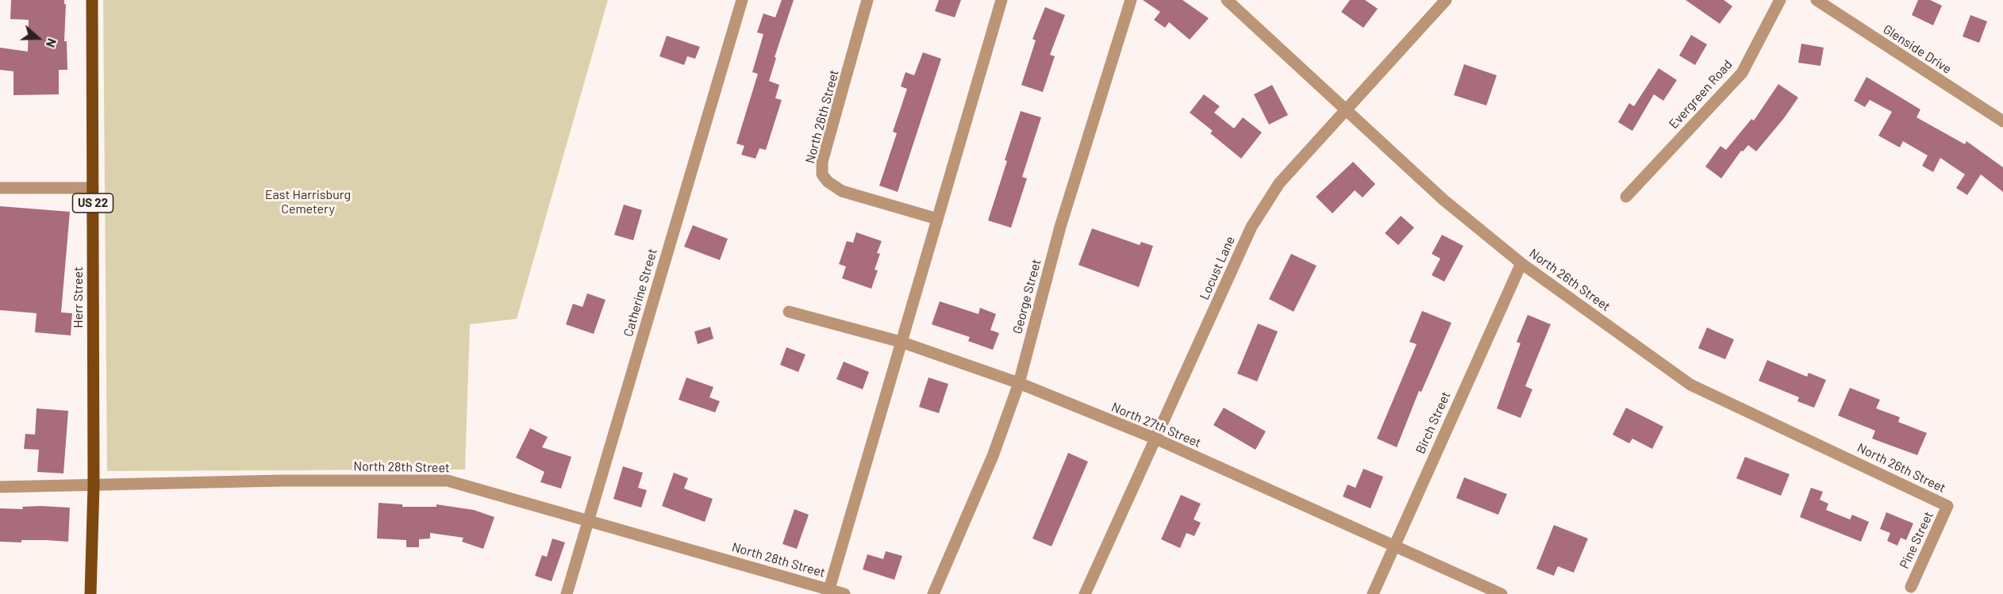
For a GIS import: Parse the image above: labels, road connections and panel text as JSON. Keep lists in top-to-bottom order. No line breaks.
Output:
{"streets":{"main road":["US 22","Herr Street"],"street":["Glenside Drive","Evergreen Road","North 26th Street","Locust Lane","Catherine Street","George Street","Birch Street","North 27th Street","North 28th Street","Pine Street"]},"crossings":[["North 26th Street","Locust Lane"],["North 26th Street","Birch Street"],["North 26th Street","Pine Street"],["Locust Lane","North 27th Street"],["Catherine Street","North 28th Street"],["George Street","North 27th Street"],["Herr Street","North 28th Street"],["Birch Street","North 27th Street"]],"parks":["East Harrisburg Cemetery"],"north":"right"}
